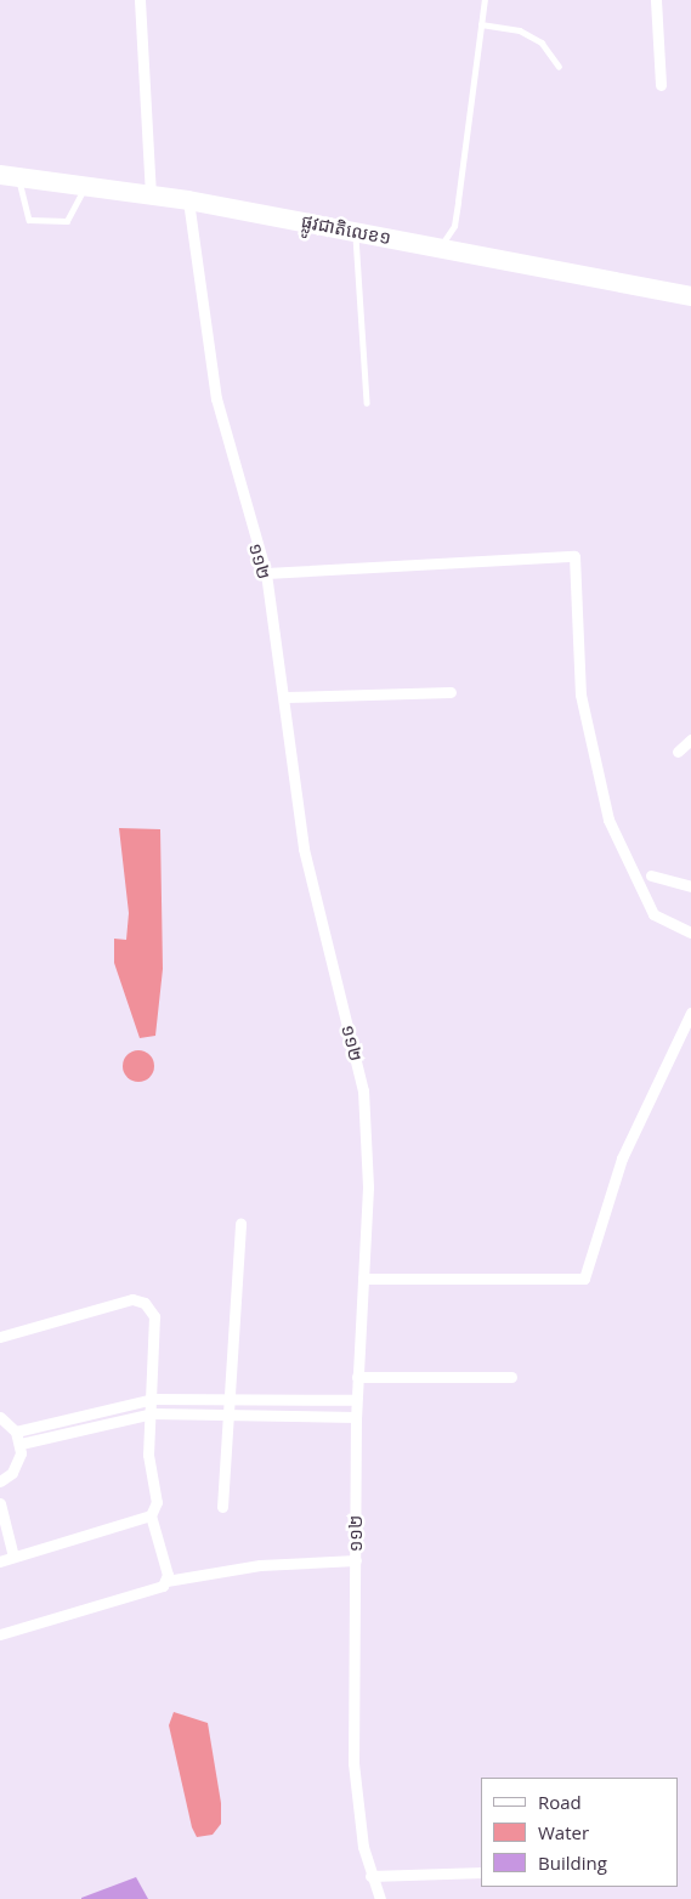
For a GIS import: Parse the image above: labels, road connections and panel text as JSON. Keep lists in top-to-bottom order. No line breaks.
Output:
{"streets":{"highway":["ផ្លូវជាតិលេខ១"],"street":["១១២"]},"crossings":[["ផ្លូវជាតិលេខ១","១១២"]],"legend":["Road","Water","Building"]}
